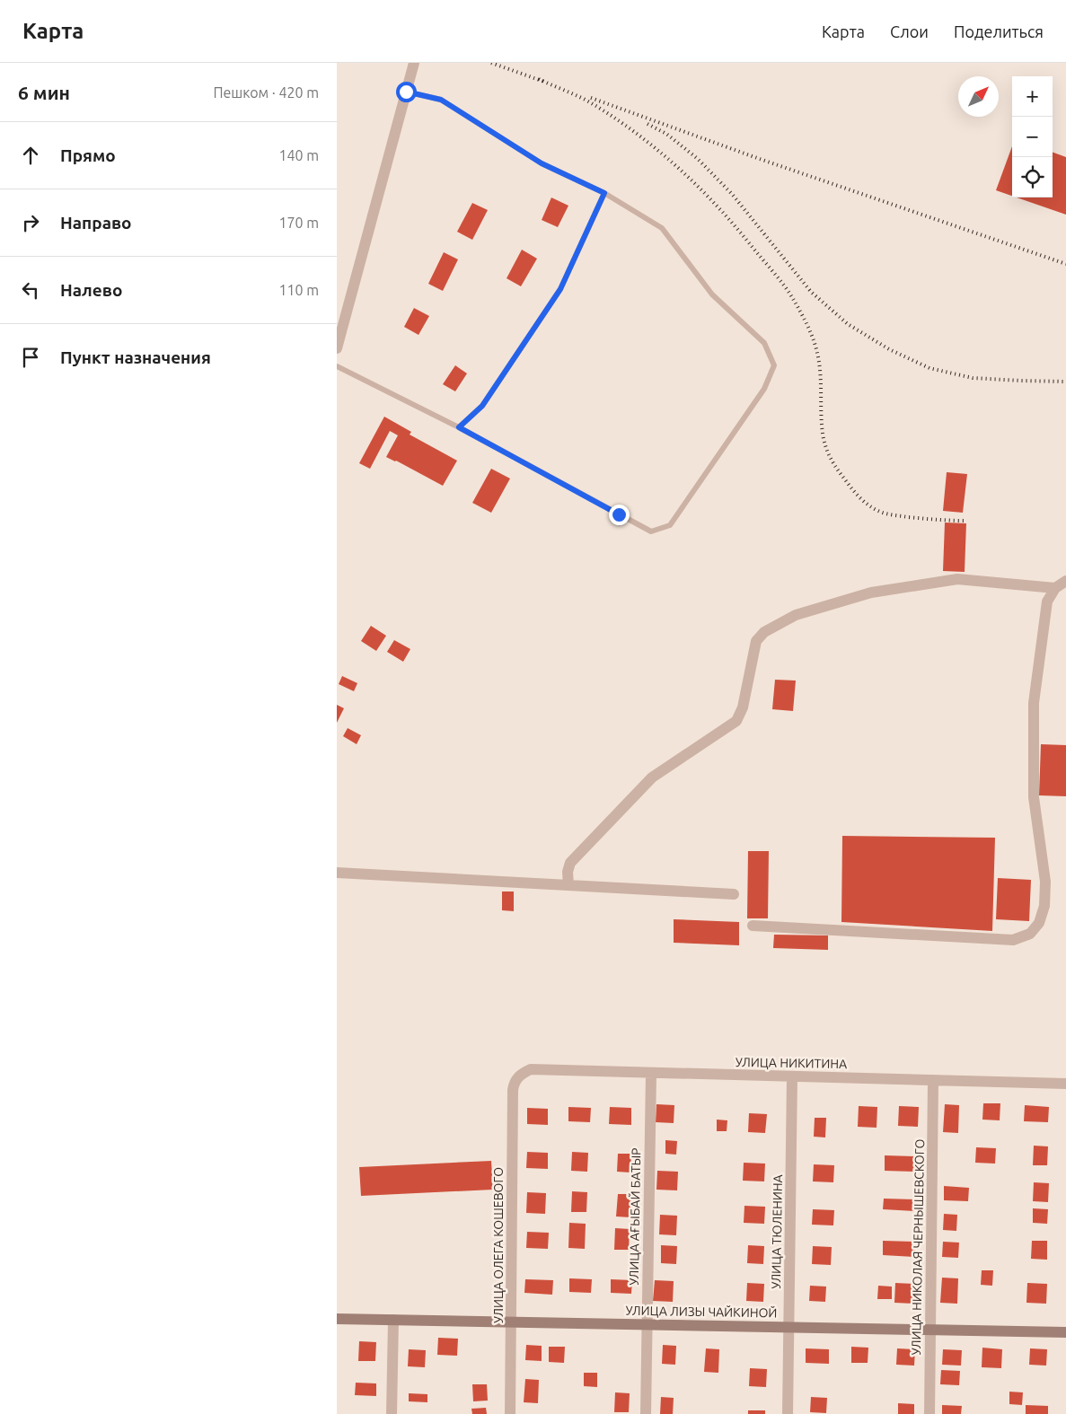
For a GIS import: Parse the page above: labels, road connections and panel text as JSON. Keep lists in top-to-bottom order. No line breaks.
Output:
{"streets":{"street":["УЛИЦА НИКИТИНА","УЛИЦА АҒЫБАЙ БАТЫР","УЛИЦА ТЮЛЕНИНА","УЛИЦА ОЛЕГА КОШЕВОГО","УЛИЦА НИКОЛАЯ ЧЕРНЫШЕВСКОГО","УЛИЦА ЛИЗЫ ЧАЙКИНОЙ"]},"crossings":[["УЛИЦА НИКИТИНА","УЛИЦА АҒЫБАЙ БАТЫР"],["УЛИЦА НИКИТИНА","УЛИЦА ТЮЛЕНИНА"],["УЛИЦА НИКИТИНА","УЛИЦА ОЛЕГА КОШЕВОГО"],["УЛИЦА НИКИТИНА","УЛИЦА НИКОЛАЯ ЧЕРНЫШЕВСКОГО"],["УЛИЦА АҒЫБАЙ БАТЫР","УЛИЦА ЛИЗЫ ЧАЙКИНОЙ"],["УЛИЦА ТЮЛЕНИНА","УЛИЦА ЛИЗЫ ЧАЙКИНОЙ"],["УЛИЦА ОЛЕГА КОШЕВОГО","УЛИЦА ЛИЗЫ ЧАЙКИНОЙ"],["УЛИЦА НИКОЛАЯ ЧЕРНЫШЕВСКОГО","УЛИЦА ЛИЗЫ ЧАЙКИНОЙ"]],"north":"top right","page":{"header":"Карта","nav":["Карта","Слои","Поделиться"],"heading":["6 мин","Пешком · 420 m"],"map_buttons":["+","−"],"list":[["Прямо","140 m"],["Направо","170 m"],["Налево","110 m"],"Пункт назначения"]}}
